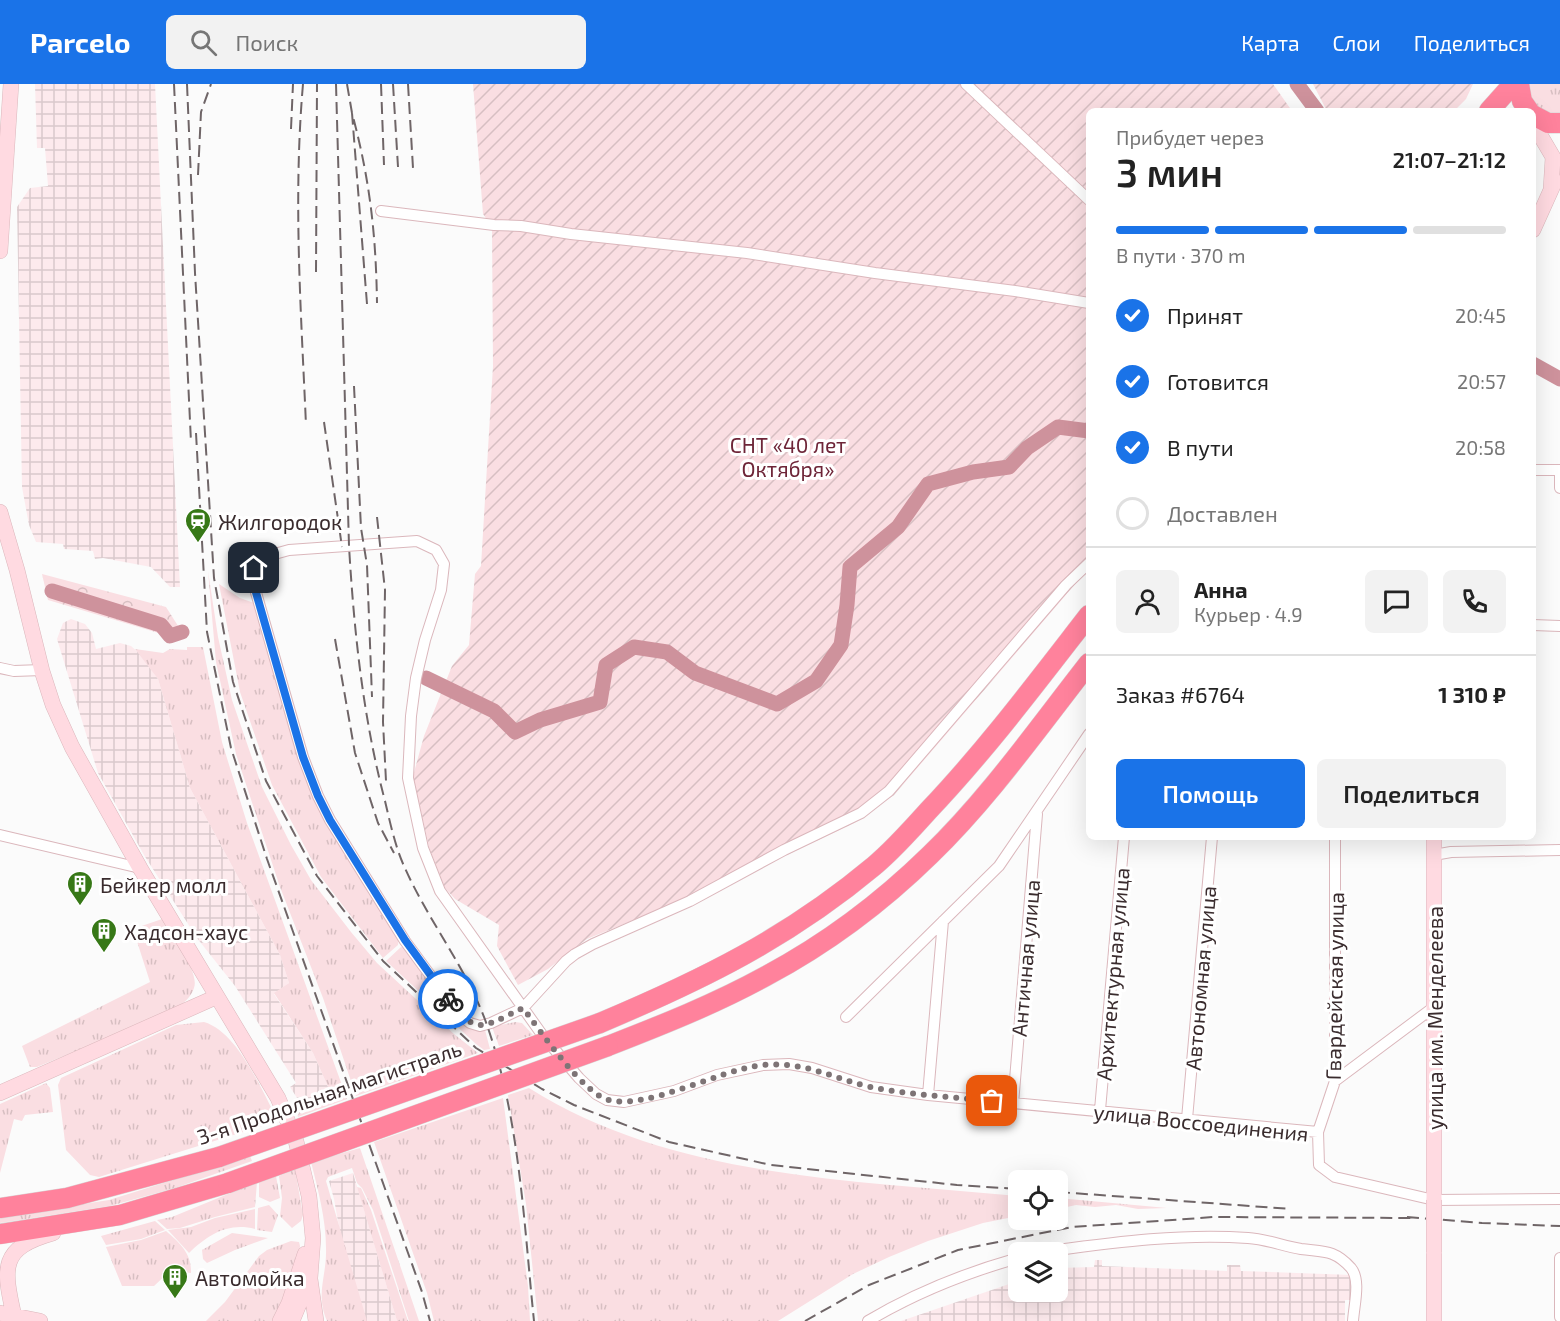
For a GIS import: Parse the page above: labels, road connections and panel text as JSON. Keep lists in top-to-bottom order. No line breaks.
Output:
{"streets":{"highway":["3-я Продольная магистраль"],"main road":["улица им. Менделеева"],"street":["Античная улица","Архитектурная улица","Автономная улица","Гвардейская улица","улица Воссоединения"]},"crossings":[["Античная улица","улица Воссоединения"],["Архитектурная улица","улица Воссоединения"],["Автономная улица","улица Воссоединения"],["Гвардейская улица","улица Воссоединения"],["улица им. Менделеева","улица Воссоединения"]],"parks":["СНТ «40 лет Октября»"],"places":{"station":["Жилгородок"],"building":["Бейкер молл","Хадсон-хаус","Автомойка"]},"page":{"header":"Parcelo","search":"Поиск","nav":["Карта","Слои","Поделиться"],"heading":["3 мин","Прибудет через","21:07–21:12"],"panel":["Анна","Курьер · 4.9","Заказ #6764","1 310 ₽"],"bar":"В пути · 370 m","list":[["Принят","20:45"],["Готовится","20:57"],["В пути","20:58"],"Доставлен"],"buttons":["Помощь","Поделиться"]}}
